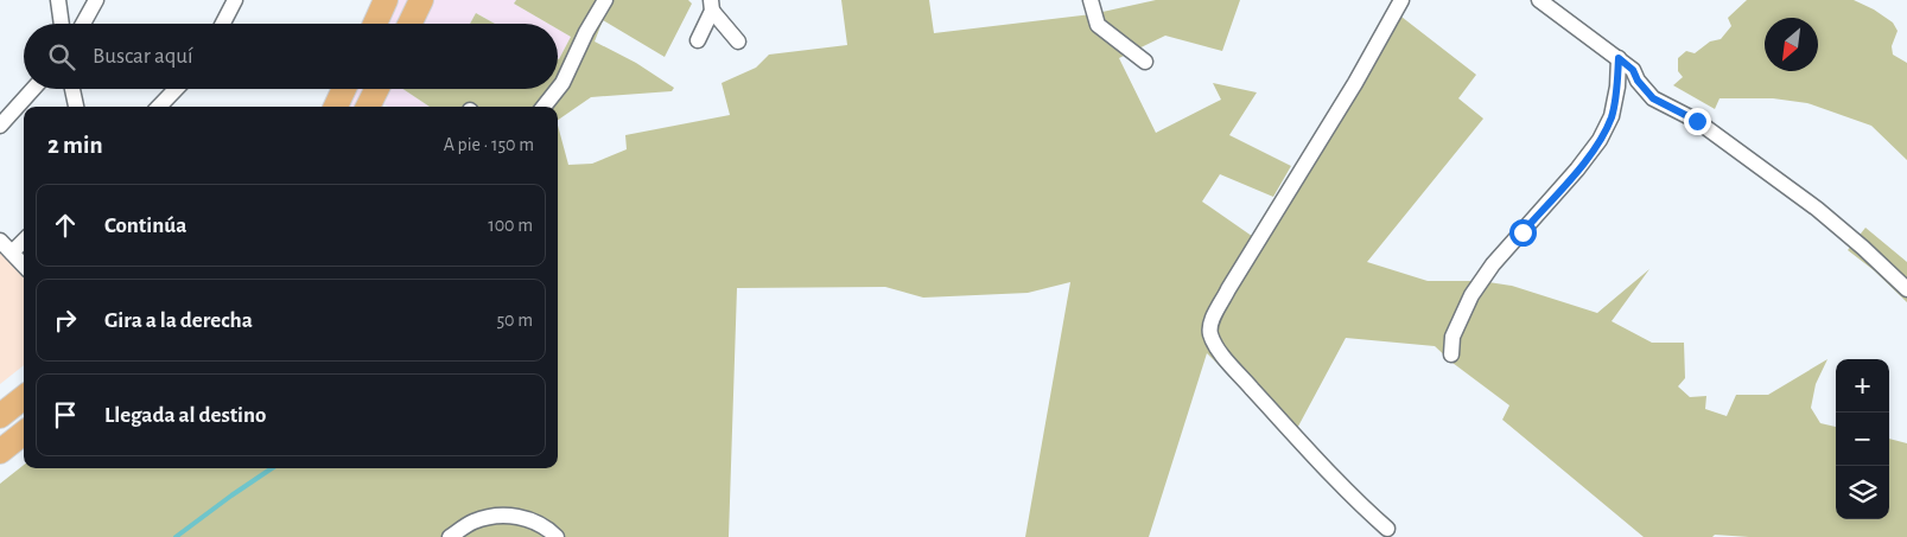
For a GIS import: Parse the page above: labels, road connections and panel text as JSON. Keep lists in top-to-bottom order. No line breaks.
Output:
{"north":"bottom left","page":{"search":"Buscar aquí","heading":["2 min","A pie · 150 m"],"list":[["Continúa","100 m"],["Gira a la derecha","50 m"],"Llegada al destino"],"map_buttons":["+","−"]}}
